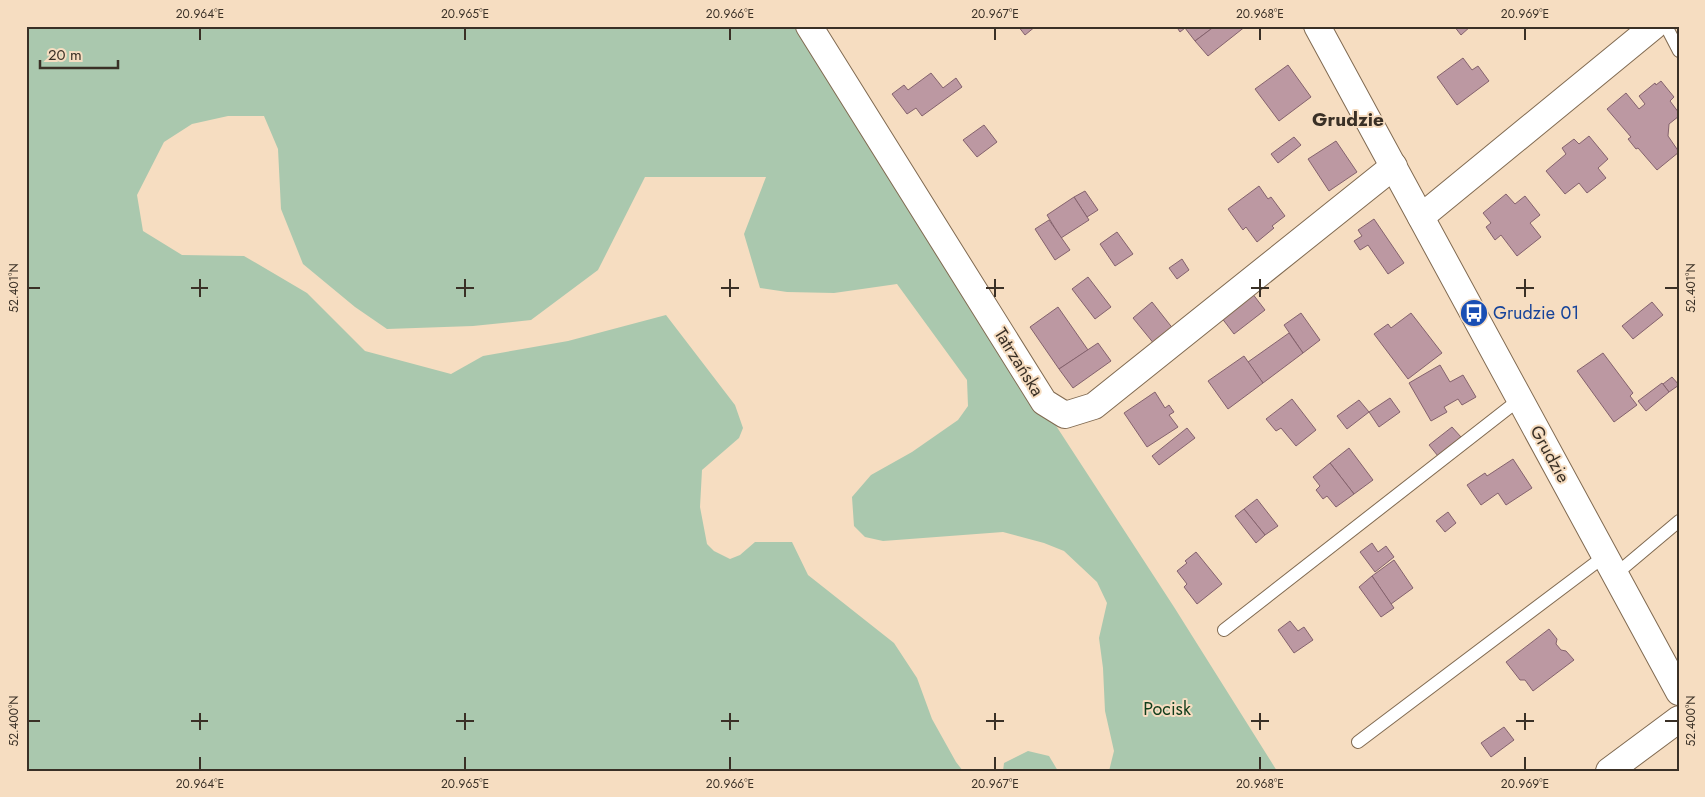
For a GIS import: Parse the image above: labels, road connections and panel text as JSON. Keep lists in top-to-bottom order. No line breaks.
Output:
{"streets":{"street":["Tatrzańska","Grudzie"]},"crossings":[["Tatrzańska","Grudzie"]],"districts":["Grudzie"],"parks":["Pocisk"],"places":{"bus stop":["Grudzie 01"]},"scale_bar":"20 m","coordinates":["20.964°E","20.965°E","20.966°E","20.967°E","20.968°E","20.969°E","52.401°N","52.400°N"]}
